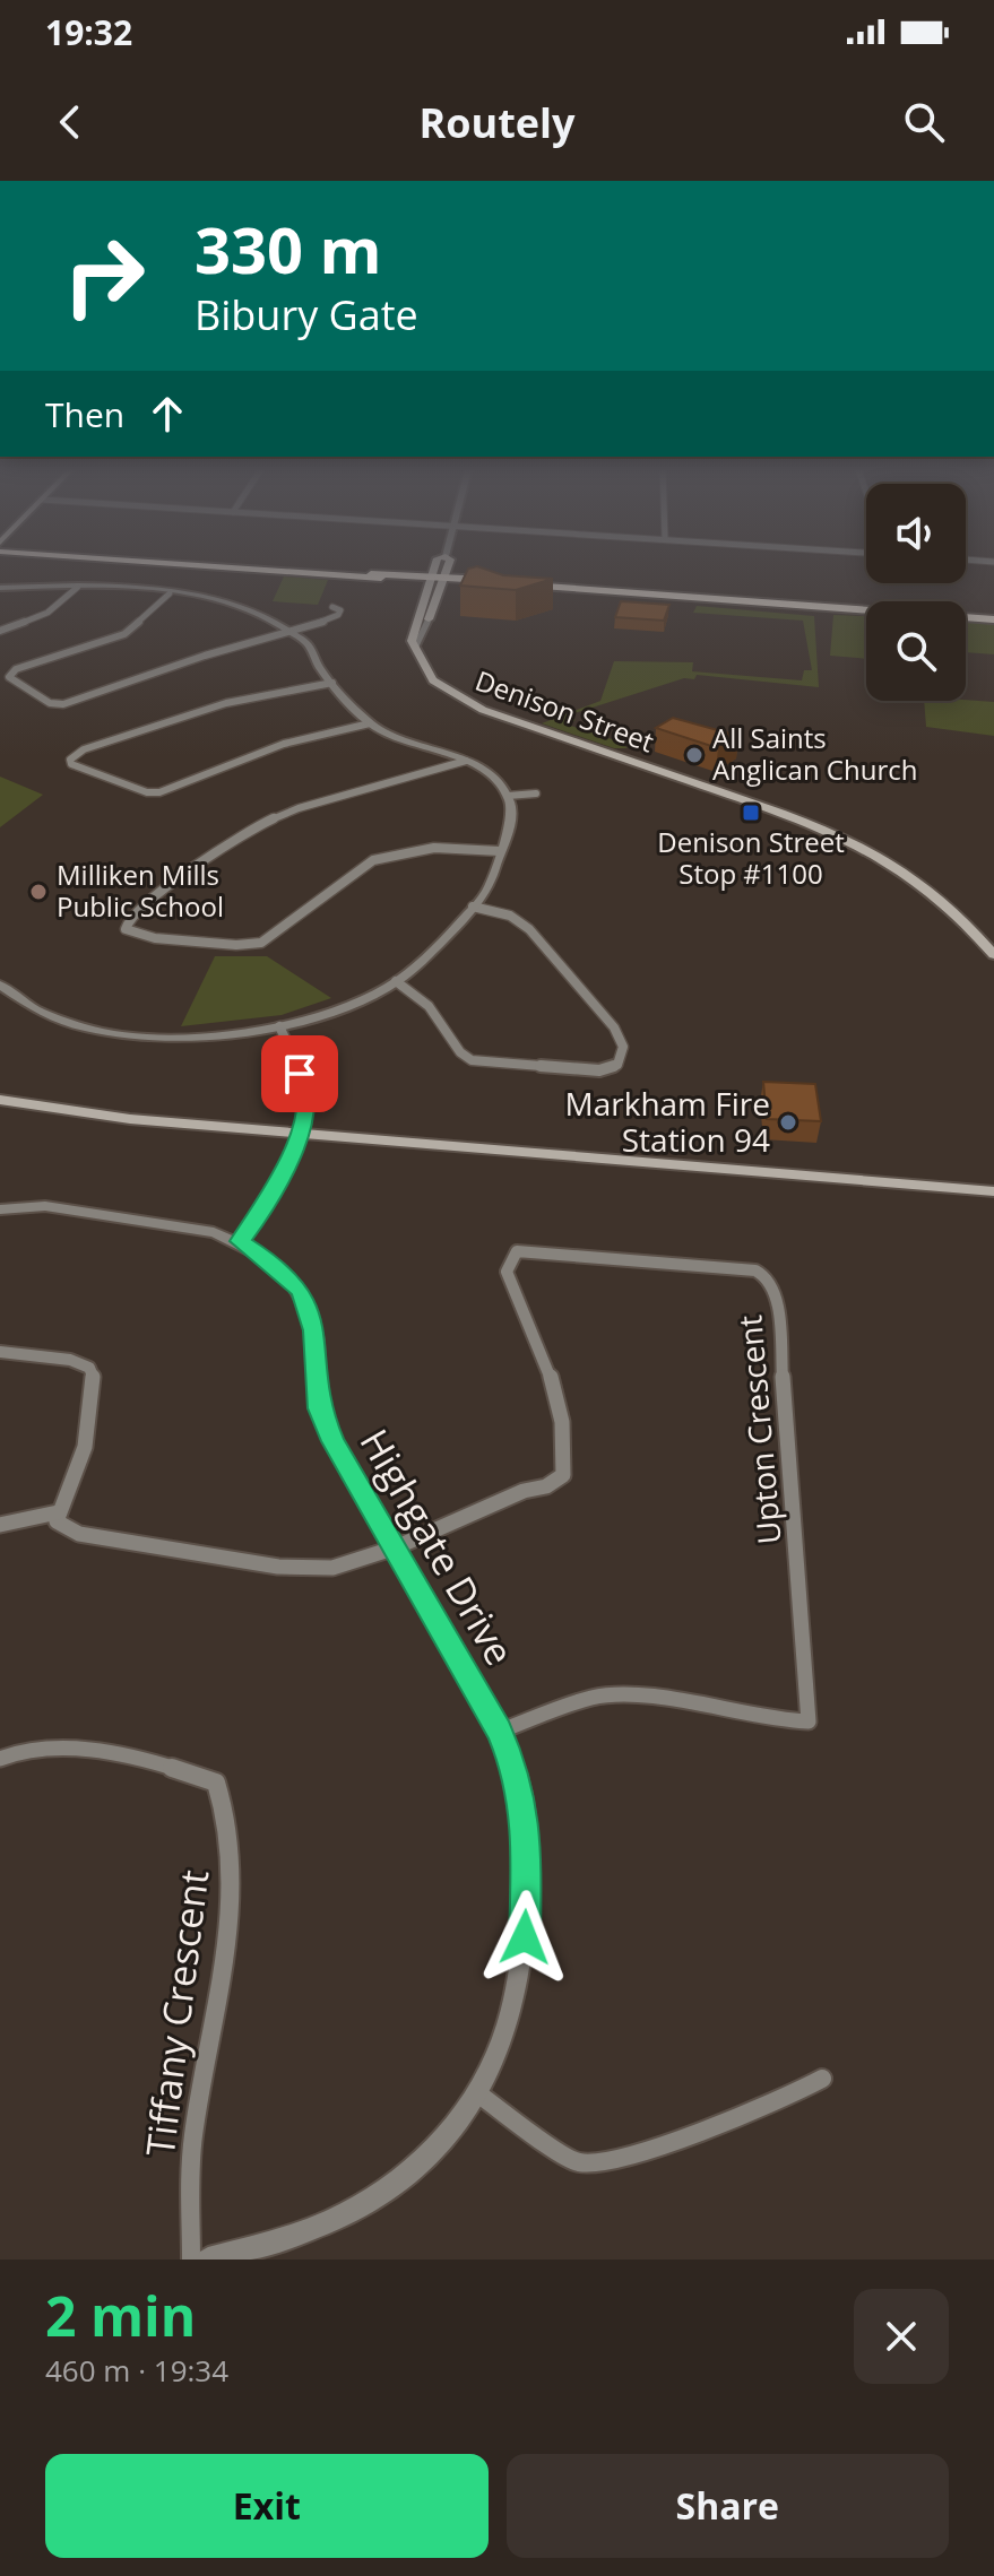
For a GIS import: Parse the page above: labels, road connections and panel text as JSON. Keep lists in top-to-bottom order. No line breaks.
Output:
{"streets":{"main road":["Denison Street"],"street":["Upton Crescent","Highgate Drive","Tiffany Crescent"]},"crossings":[["Upton Crescent","Highgate Drive"]],"places":{"other":["All Saints Anglican Church","Milliken Mills Public School","Markham Fire Station 94"],"transit":["Denison Street Stop #1100"]},"page":{"status":"19:32","header":"Routely","turn":["330 m","Bibury Gate"],"then":"Then","heading":["2 min","460 m · 19:34"],"buttons":["Exit","Share"]}}
